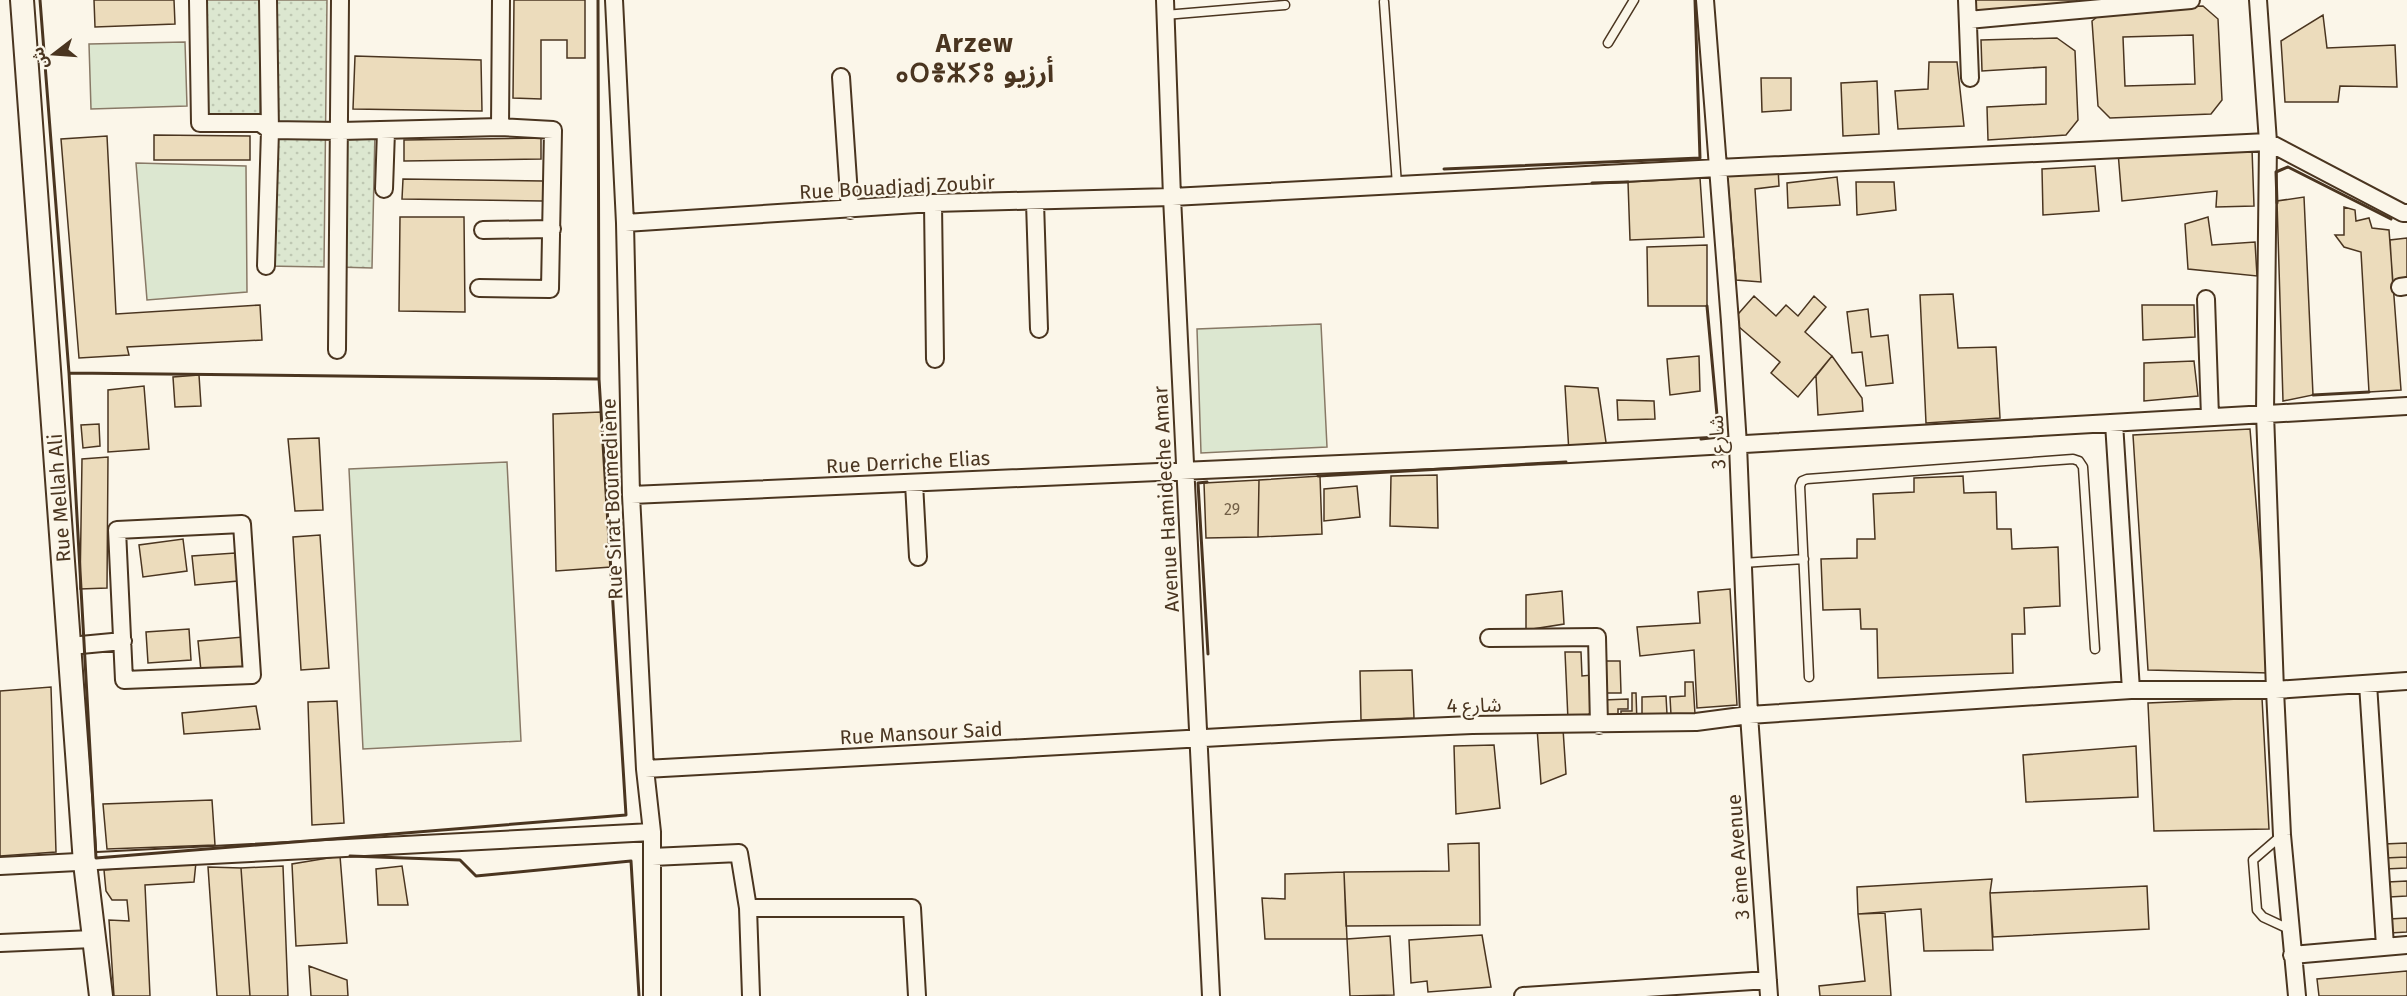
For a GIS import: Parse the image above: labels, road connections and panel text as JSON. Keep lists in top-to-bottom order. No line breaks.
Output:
{"streets":{"main road":["Rue Mellah Ali"],"street":["Rue Bouadjadj Zoubir","شارع 3","Rue Derriche Elias","Rue Sirat Boumediène","Avenue Hamideche Amar","شارع 4","Rue Mansour Said","3 ème Avenue"]},"crossings":[["Rue Bouadjadj Zoubir","شارع 3"],["Rue Bouadjadj Zoubir","Rue Sirat Boumediène"],["Rue Bouadjadj Zoubir","Avenue Hamideche Amar"],["شارع 3","Rue Derriche Elias"],["شارع 3","شارع 4"],["شارع 3","3 ème Avenue"],["Rue Derriche Elias","Rue Sirat Boumediène"],["Rue Derriche Elias","Avenue Hamideche Amar"],["Rue Sirat Boumediène","Rue Mansour Said"],["Avenue Hamideche Amar","شارع 4"],["Avenue Hamideche Amar","Rue Mansour Said"],["شارع 4","Rue Mansour Said"],["شارع 4","3 ème Avenue"]],"districts":["Arzew ⴰⵔⴻⵣⵢⵓ أرزيو"],"house_numbers":["29"],"north":"left"}
